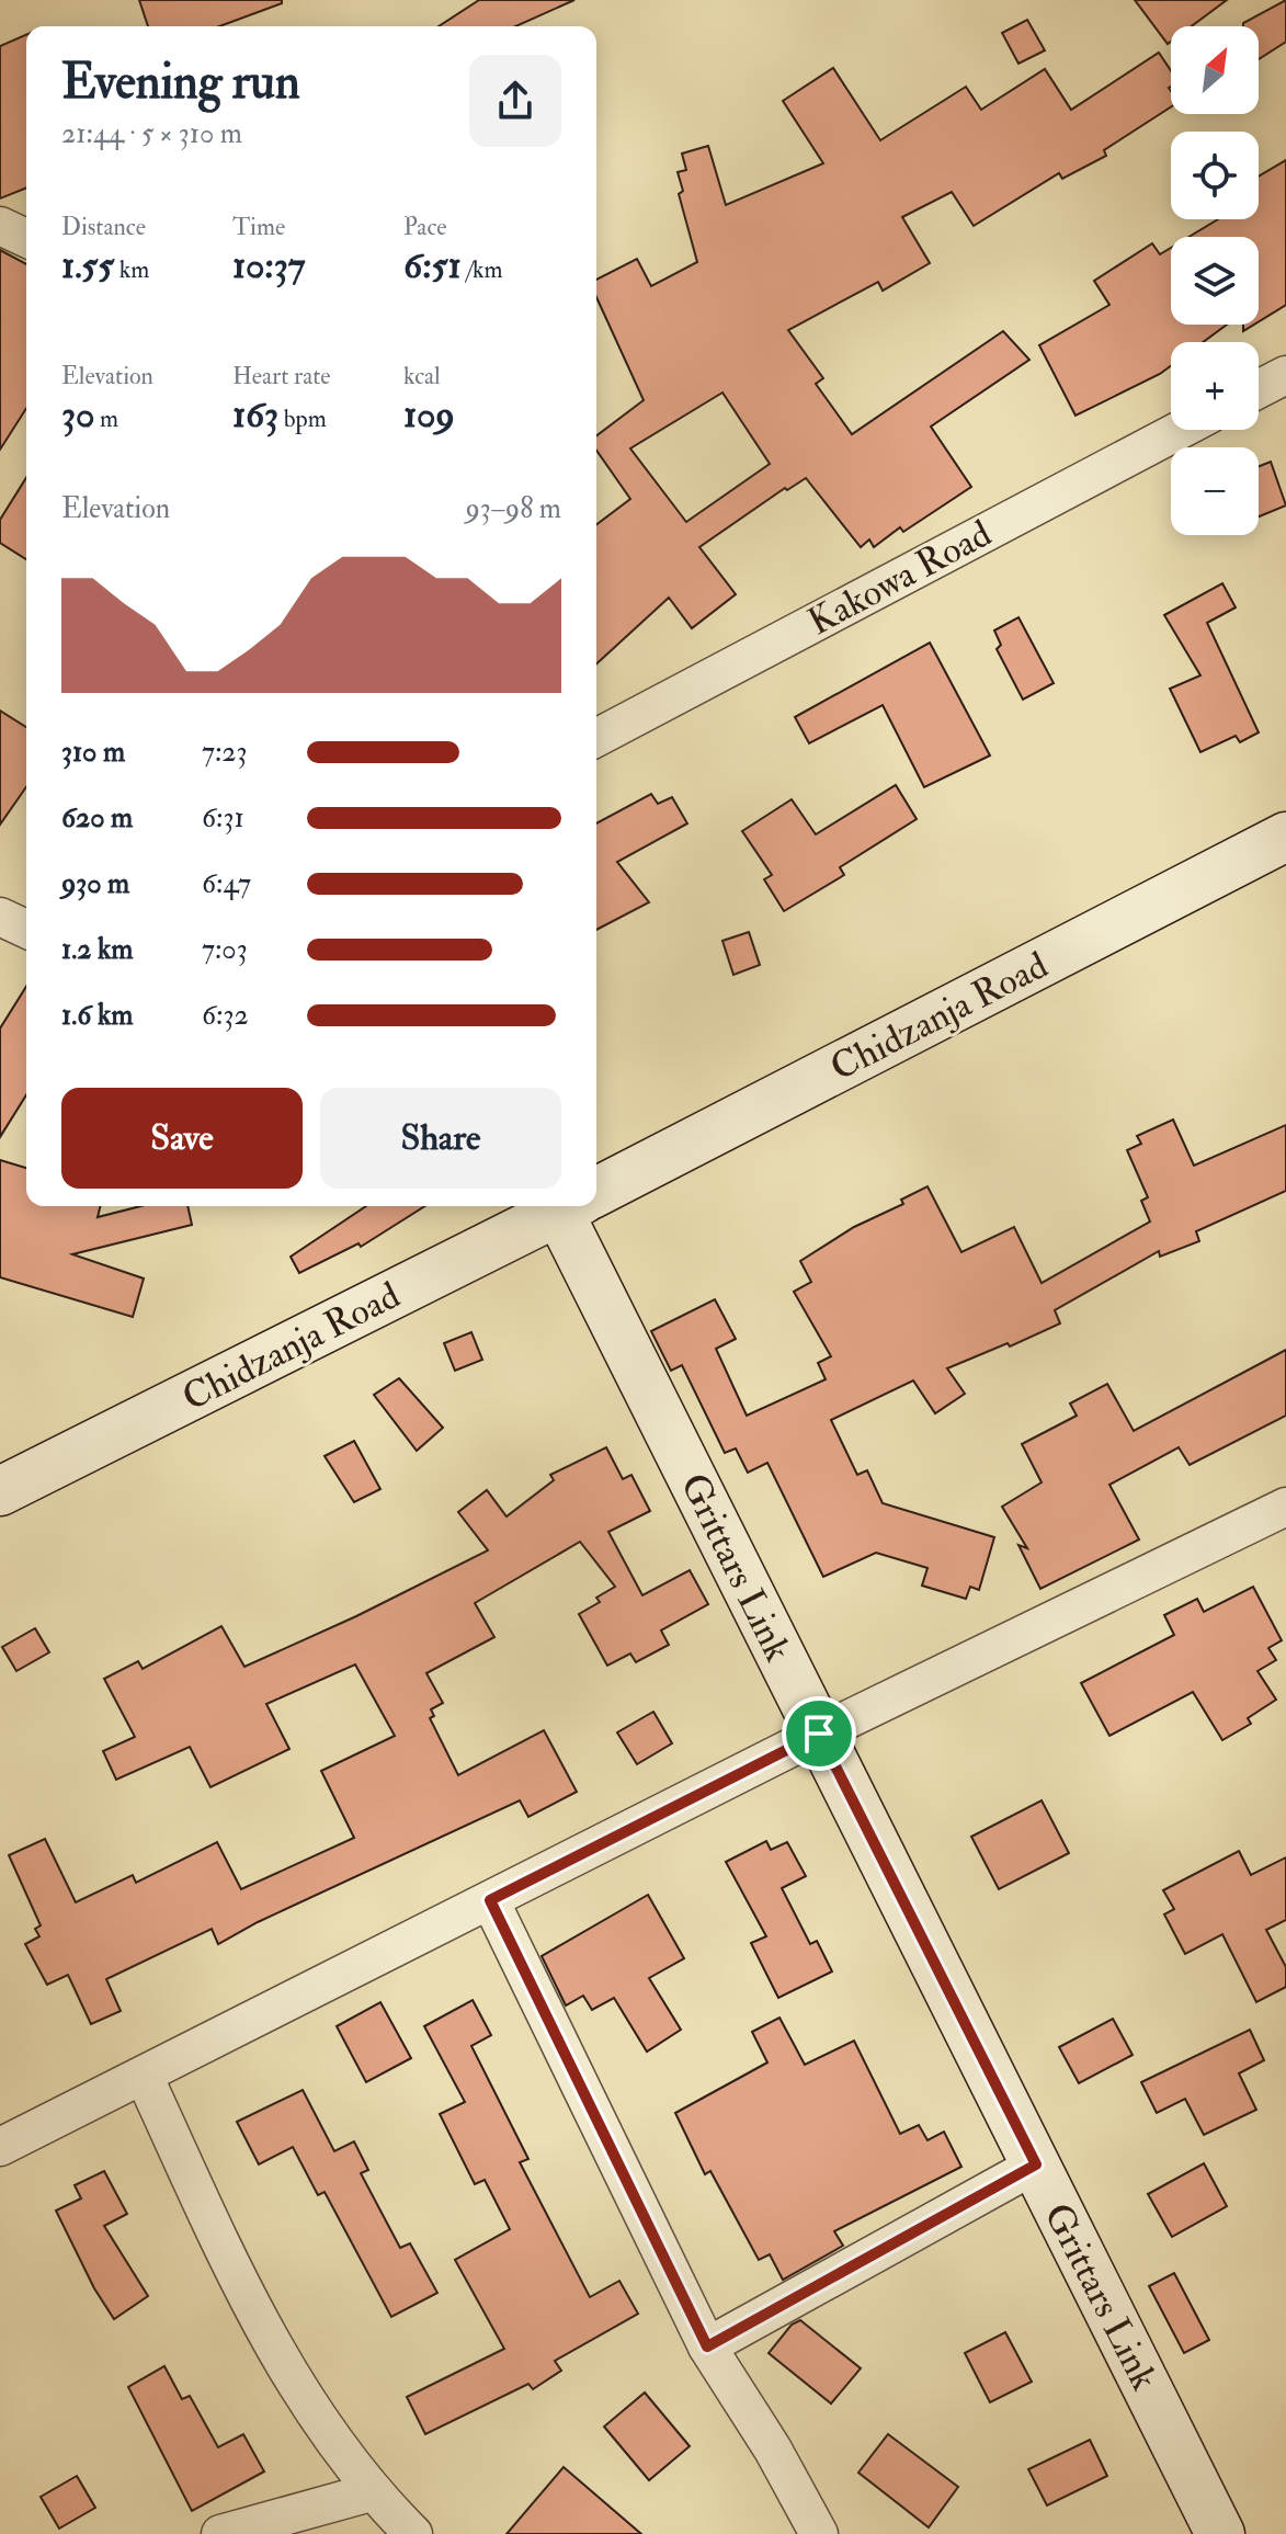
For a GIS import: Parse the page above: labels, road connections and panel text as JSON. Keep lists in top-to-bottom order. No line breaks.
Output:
{"streets":{"street":["Kakowa Road","Chidzanja Road","Grittars Link"]},"north":"top right","page":{"map_buttons":["+","−"],"heading":["Evening run","21:44 · 5 × 310 m"],"stats":[["Distance","1.55 km"],["Time","10:37"],["Pace","6:51 /km"],["Elevation","30 m"],["Heart rate","163 bpm"],["kcal","109"]],"chart":["Elevation","93–98 m"],"list":[{"name":"310 m","note":"7:23"},{"name":"620 m","note":"6:31"},{"name":"930 m","note":"6:47"},{"name":"1.2 km","note":"7:03"},{"name":"1.6 km","note":"6:32"}],"buttons":["Save","Share"]}}
